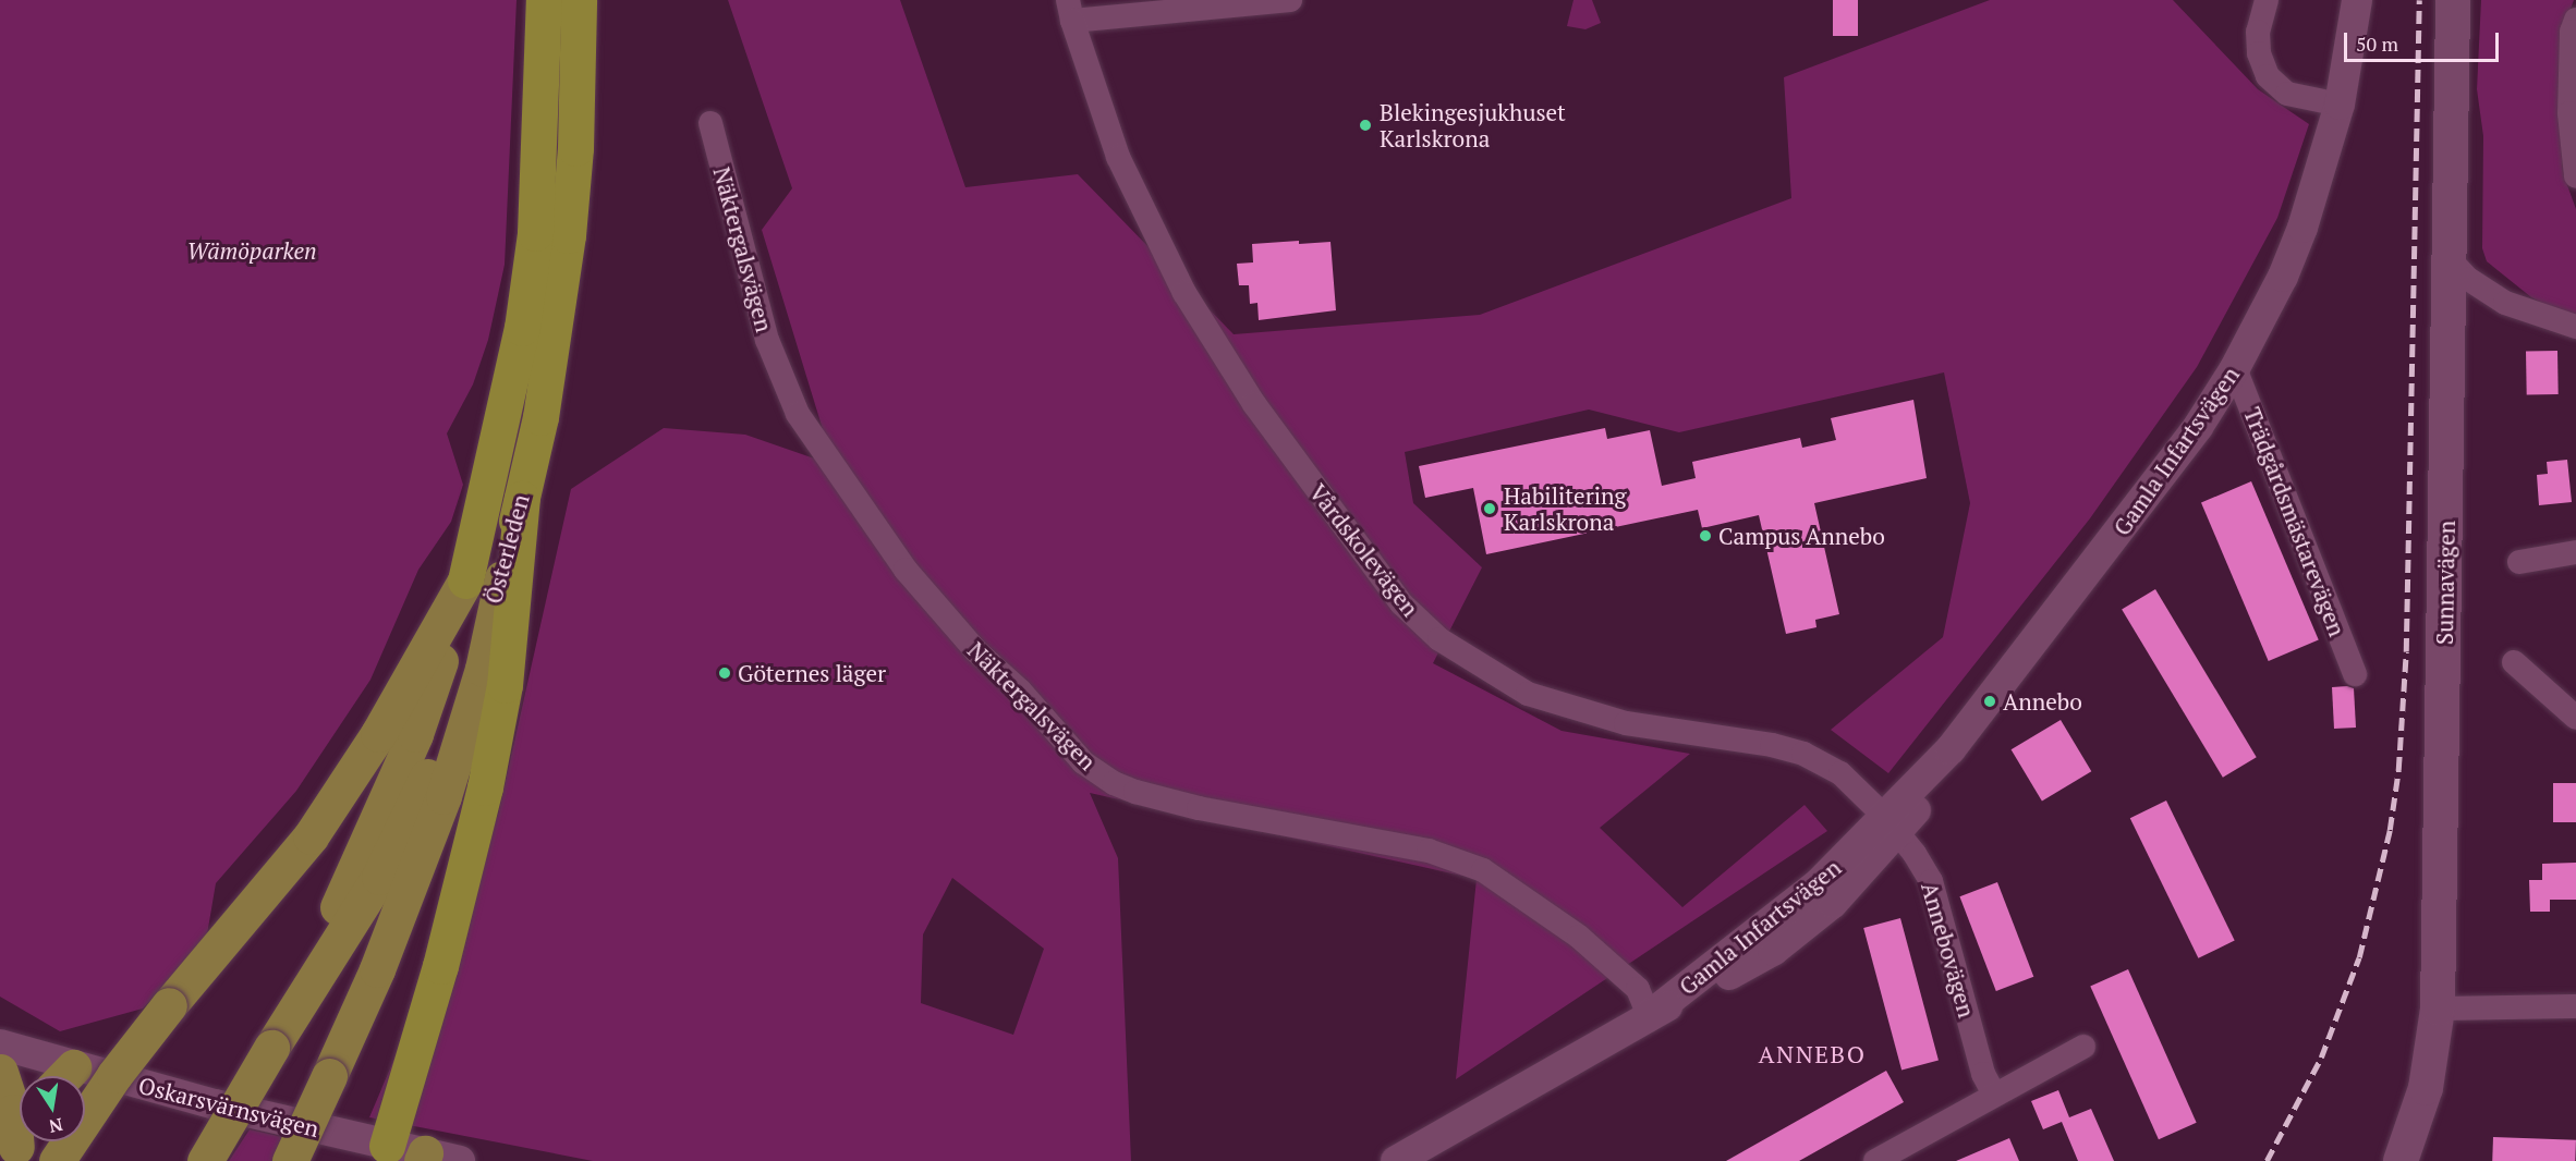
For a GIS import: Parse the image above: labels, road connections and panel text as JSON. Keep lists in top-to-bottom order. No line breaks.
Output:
{"streets":{"highway":["Österleden"],"main road":["Sunnavägen"],"street":["Näktergalsvägen","Gamla Infartsvägen","Trädgårdsmästarevägen","Vårdskolevägen","Annebovägen","Oskarsvärnsvägen"]},"crossings":[["Näktergalsvägen","Gamla Infartsvägen"],["Gamla Infartsvägen","Trädgårdsmästarevägen"],["Gamla Infartsvägen","Vårdskolevägen"],["Gamla Infartsvägen","Annebovägen"],["Vårdskolevägen","Annebovägen"]],"districts":["ANNEBO"],"parks":["Wämöparken"],"places":["Blekingesjukhuset Karlskrona","Habilitering Karlskrona","Campus Annebo","Göternes läger","Annebo"],"scale_bar":"50 m","north":"bottom"}
